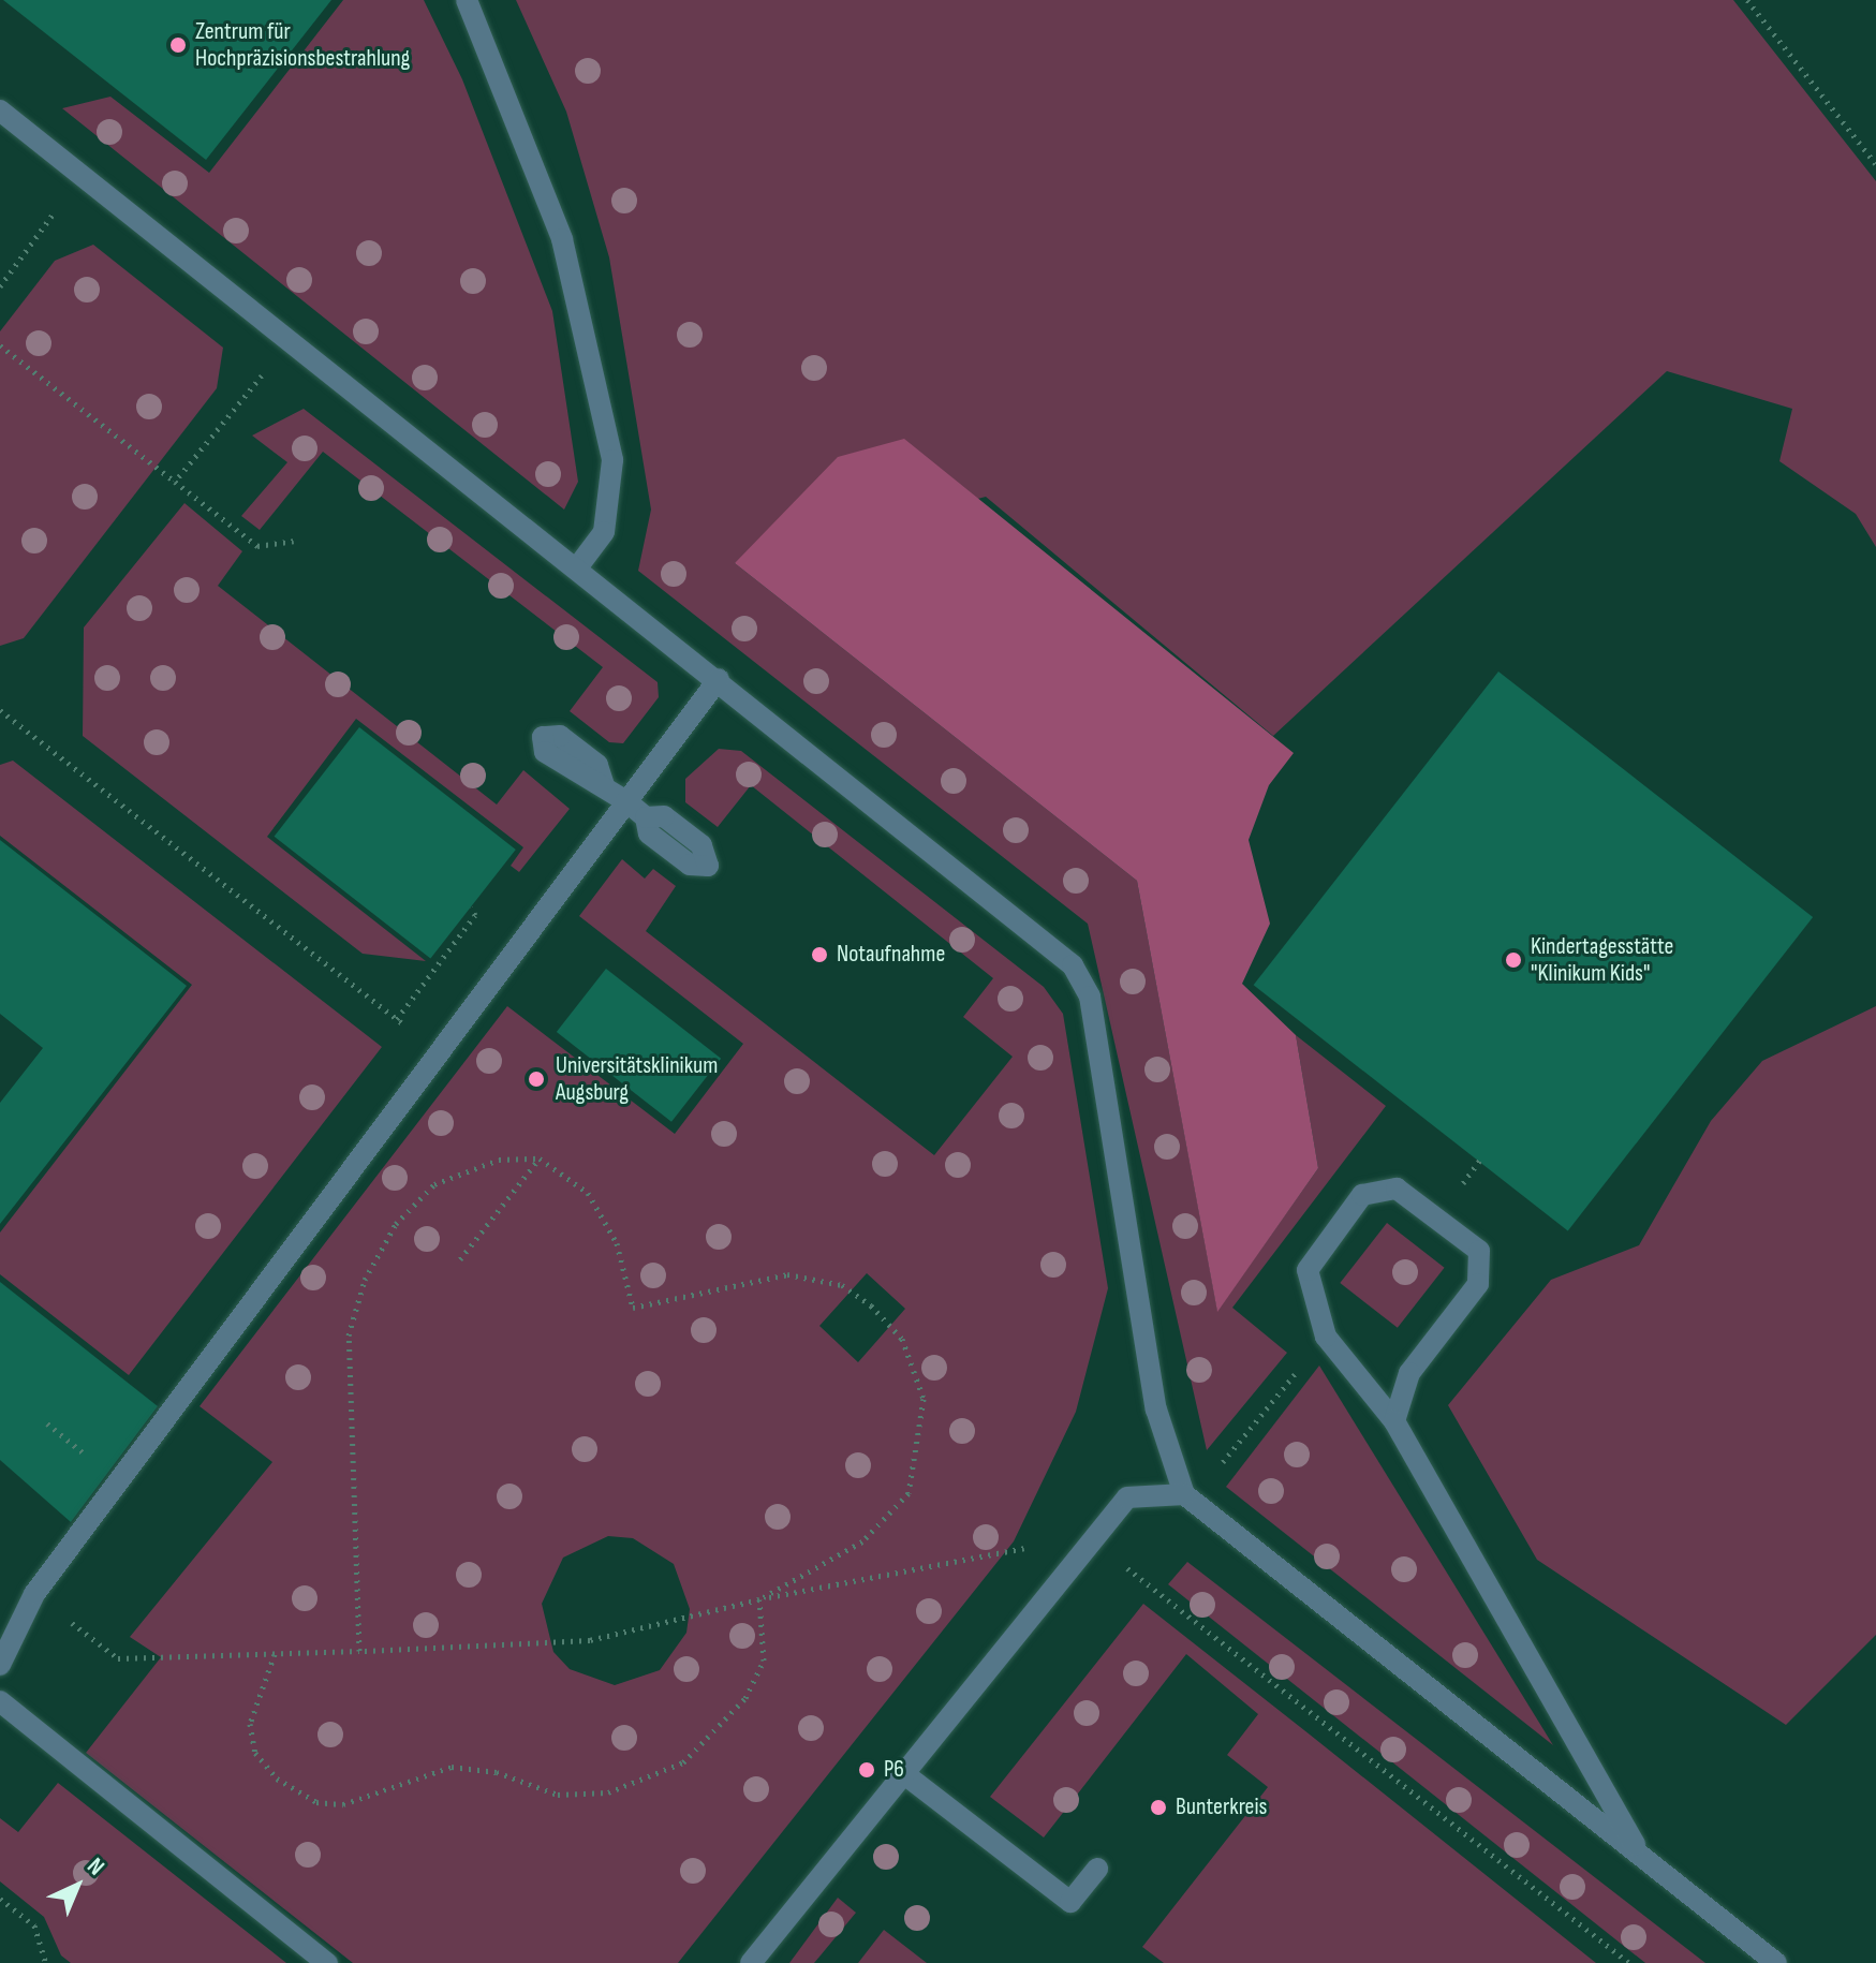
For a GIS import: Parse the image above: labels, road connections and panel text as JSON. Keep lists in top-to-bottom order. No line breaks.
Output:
{"places":["Zentrum für Hochpräzisionsbestrahlung","Notaufnahme","Kindertagesstätte \"Klinikum Kids\"","Universitätsklinikum Augsburg","P6","Bunterkreis"],"north":"top right"}
